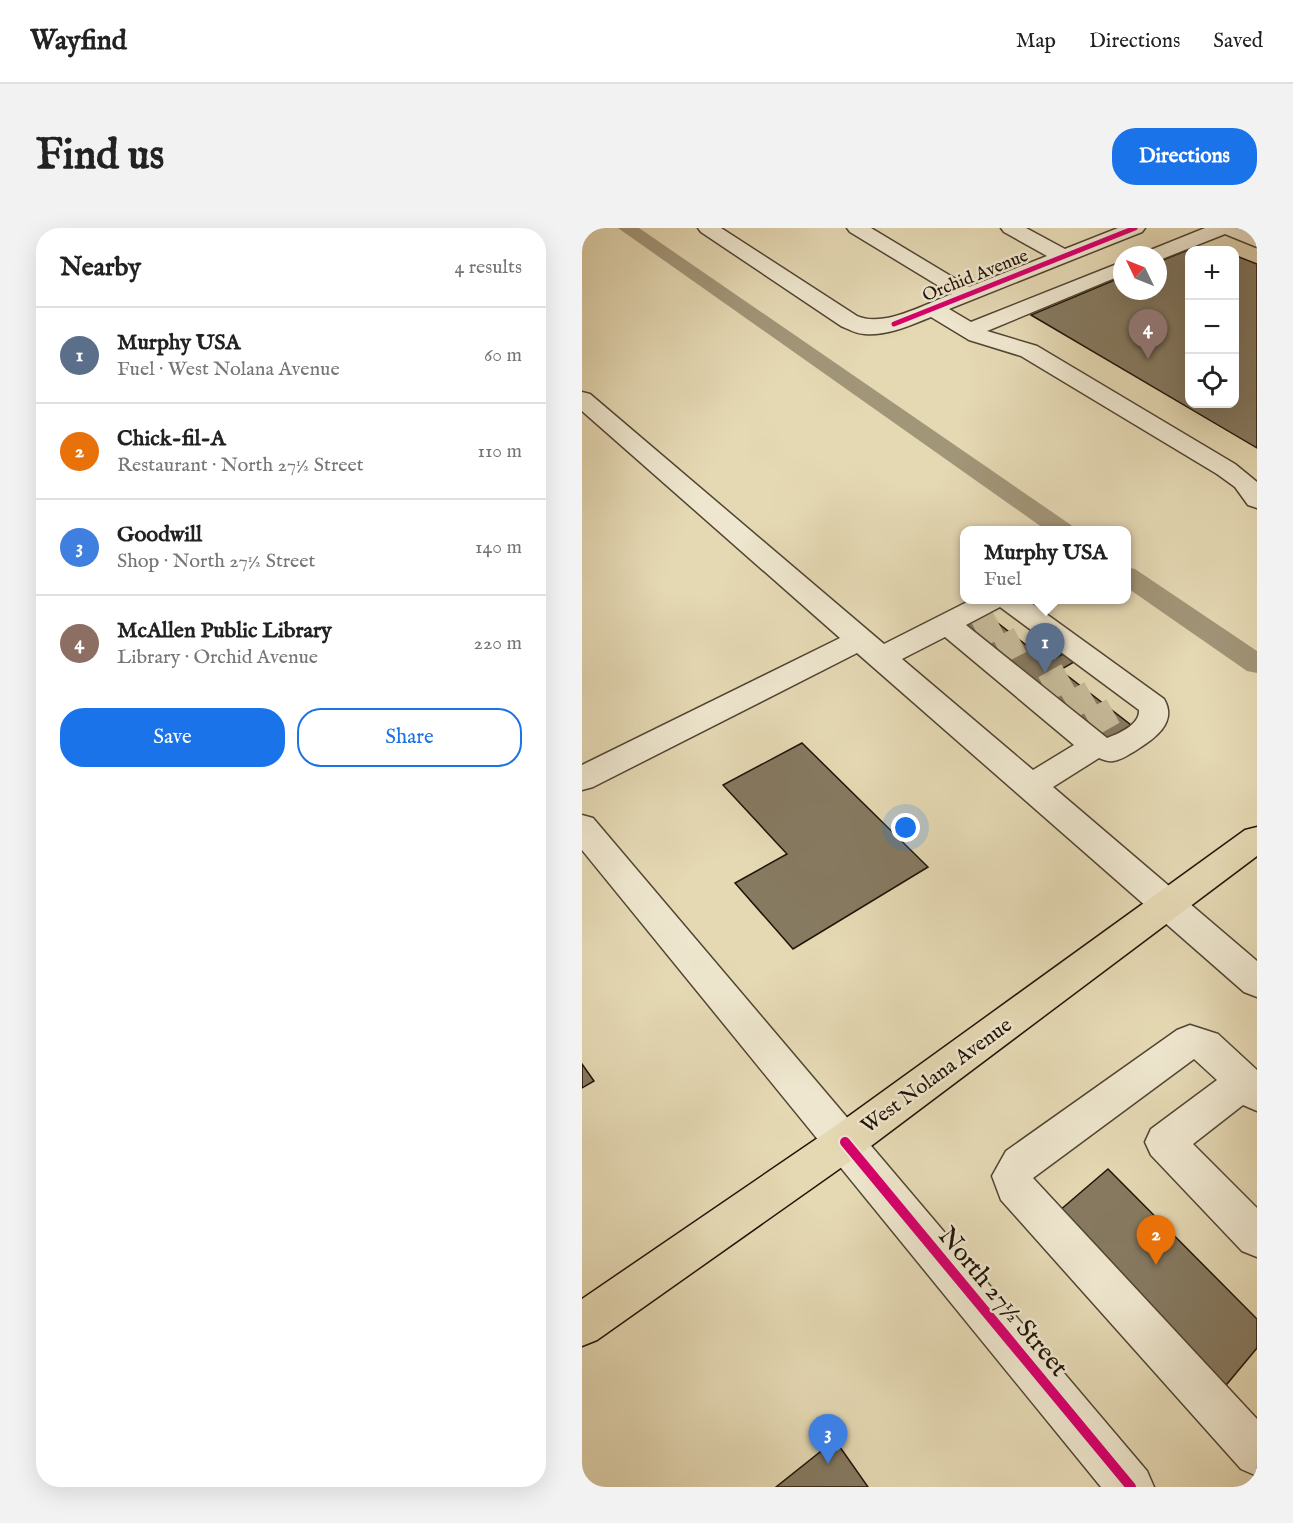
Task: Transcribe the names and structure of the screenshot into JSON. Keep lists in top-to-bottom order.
{
  "streets": {
    "main road": ["West Nolana Avenue"],
    "street": ["Orchid Avenue", "North 27½ Street"]
  },
  "crossings": [
    ["West Nolana Avenue", "North 27½ Street"]
  ],
  "north": "top left",
  "page": {
    "header": "Wayfind",
    "nav": ["Map", "Directions", "Saved"],
    "buttons": [
      "Directions",
      ["Save", "Share"]
    ],
    "title": "Find us",
    "heading": ["Nearby", "4 results"],
    "map_buttons": ["+", "−"],
    "list": [
      {
        "mark": "1",
        "name": "Murphy USA",
        "note": "Fuel · West Nolana Avenue",
        "value": "60 m"
      },
      {
        "mark": "2",
        "name": "Chick-fil-A",
        "note": "Restaurant · North 27½ Street",
        "value": "110 m"
      },
      {
        "mark": "3",
        "name": "Goodwill",
        "note": "Shop · North 27½ Street",
        "value": "140 m"
      },
      {
        "mark": "4",
        "name": "McAllen Public Library",
        "note": "Library · Orchid Avenue",
        "value": "220 m"
      }
    ],
    "pins": [
      "4",
      "1",
      "2",
      "3"
    ],
    "popup": ["Murphy USA", "Fuel"]
  }
}
